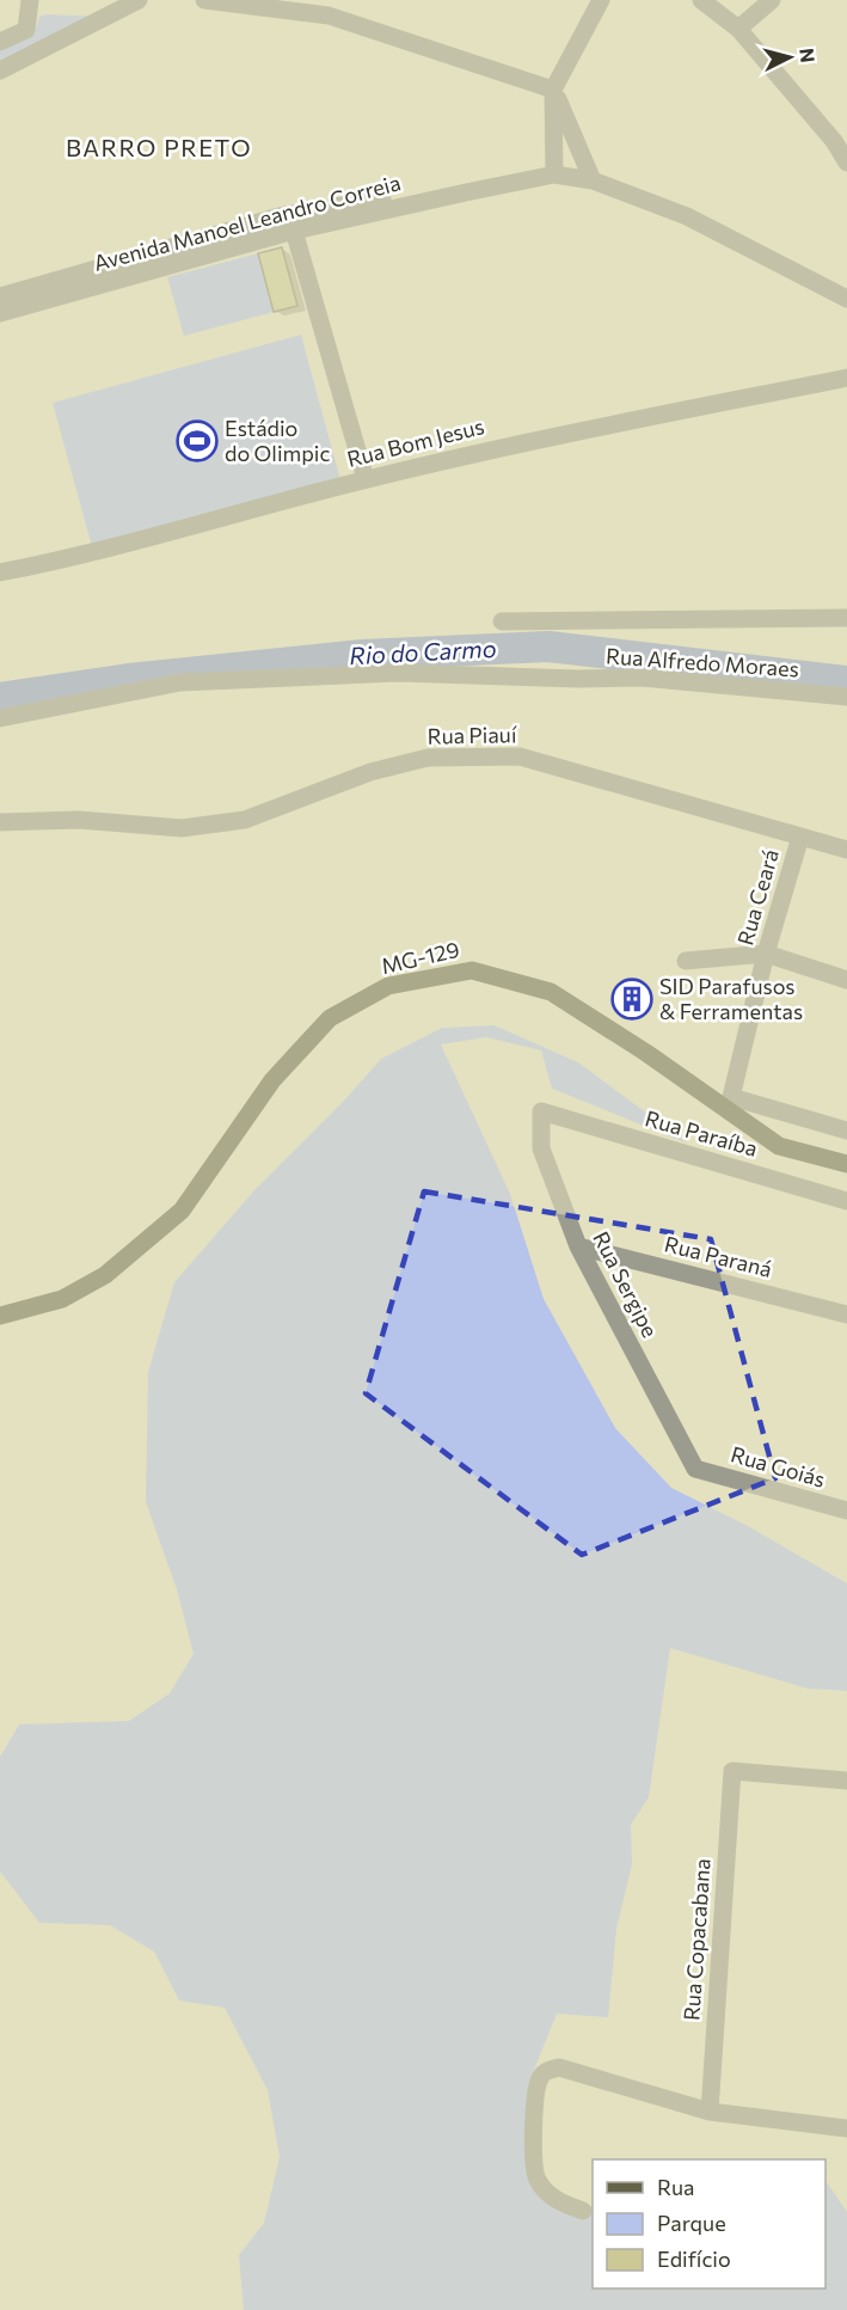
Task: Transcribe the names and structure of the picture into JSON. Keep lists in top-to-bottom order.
{
  "streets": {
    "main road": ["MG-129"],
    "street": [
      "Avenida Manoel Leandro Correia",
      "Rua Bom Jesus",
      "Rua Alfredo Moraes",
      "Rua Piauí",
      "Rua Ceará",
      "Rua Paraíba",
      "Rua Paraná",
      "Rua Sergipe",
      "Rua Goiás",
      "Rua Copacabana"
    ]
  },
  "crossings": [
    ["Rua Piauí", "Rua Ceará"],
    ["Rua Paraíba", "Rua Sergipe"],
    ["Rua Paraná", "Rua Sergipe"],
    ["Rua Sergipe", "Rua Goiás"]
  ],
  "districts": ["BARRO PRETO"],
  "water": ["Rio do Carmo"],
  "places": {
    "sports": ["Estádio do Olimpic"],
    "building": ["SID Parafusos & Ferramentas"]
  },
  "legend": ["Rua", "Parque", "Edifício"],
  "north": "right"
}
